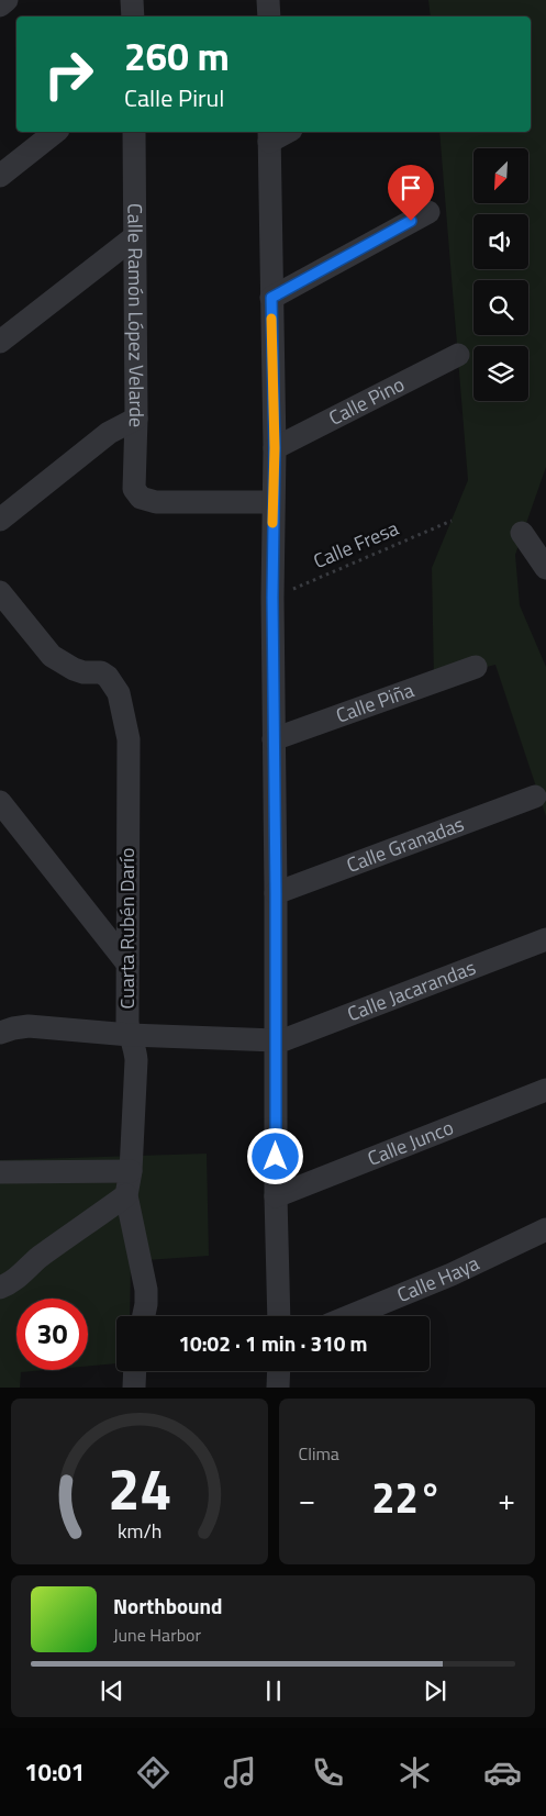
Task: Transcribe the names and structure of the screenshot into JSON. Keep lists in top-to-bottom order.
{
  "streets": {
    "street": [
      "Calle Ramón López Velarde",
      "Calle Pino",
      "Calle Piña",
      "Calle Granadas",
      "Cuarta Rubén Darío",
      "Calle Jacarandas",
      "Calle Junco",
      "Calle Haya"
    ],
    "path": ["Calle Fresa"]
  },
  "crossings": [
    ["Cuarta Rubén Darío", "Calle Jacarandas"]
  ],
  "north": "bottom left",
  "page": {
    "turn": ["260 m", "Calle Pirul"],
    "limit": "30",
    "trip": "10:02 · 1 min · 310 m",
    "tile": "Clima",
    "heat": ["−", "22°", "+"],
    "song": ["Northbound", "June Harbor"],
    "tabs": "10:01",
    "gauge": ["24", "km/h"]
  }
}
